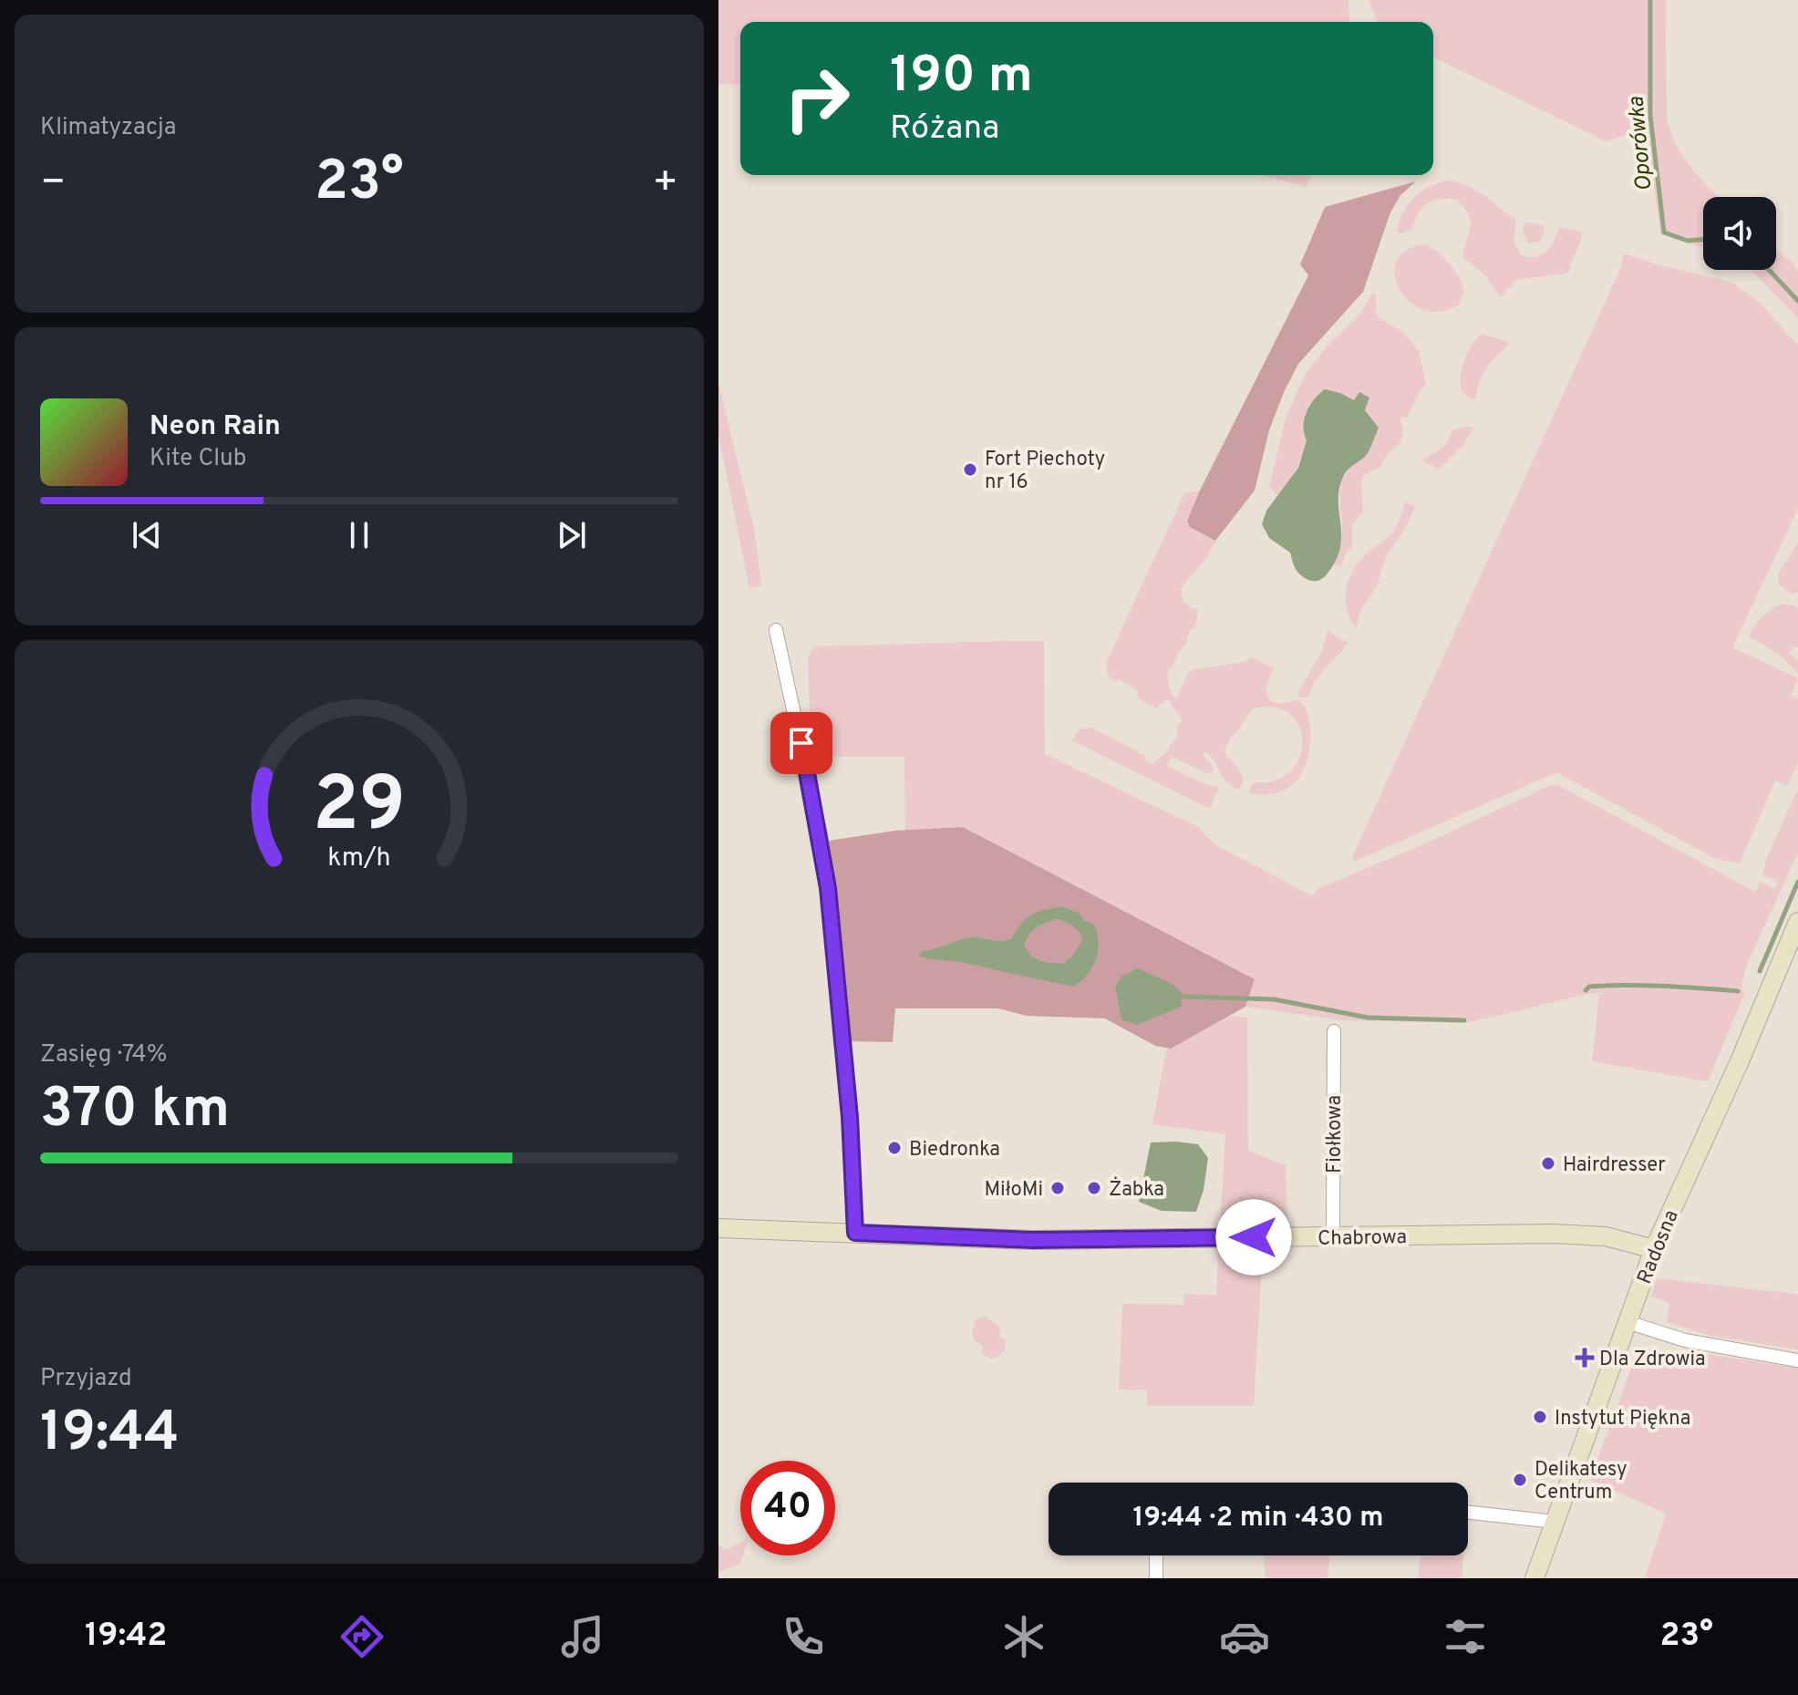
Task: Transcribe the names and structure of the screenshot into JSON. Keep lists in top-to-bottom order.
{
  "streets": {
    "street": ["Fiołkowa", "Chabrowa", "Radosna"]
  },
  "crossings": [
    ["Fiołkowa", "Chabrowa"],
    ["Chabrowa", "Radosna"]
  ],
  "water": ["Oporówka"],
  "places": {
    "other": [
      "Fort Piechoty nr 16",
      "Biedronka",
      "Hairdresser",
      "MiłoMi",
      "Żabka",
      "Instytut Piękna",
      "Delikatesy Centrum"
    ],
    "health": ["Dla Zdrowia"]
  },
  "page": {
    "tile": [
      "Klimatyzacja",
      ["Zasięg · 74%", "370 km"],
      ["Przyjazd", "19:44"]
    ],
    "turn": ["190 m", "Różana"],
    "heat": ["−", "23°", "+"],
    "song": ["Neon Rain", "Kite Club"],
    "limit": "40",
    "trip": "19:44 · 2 min · 430 m",
    "tabs": ["19:42", "23°"],
    "gauge": ["29", "km/h"]
  }
}
